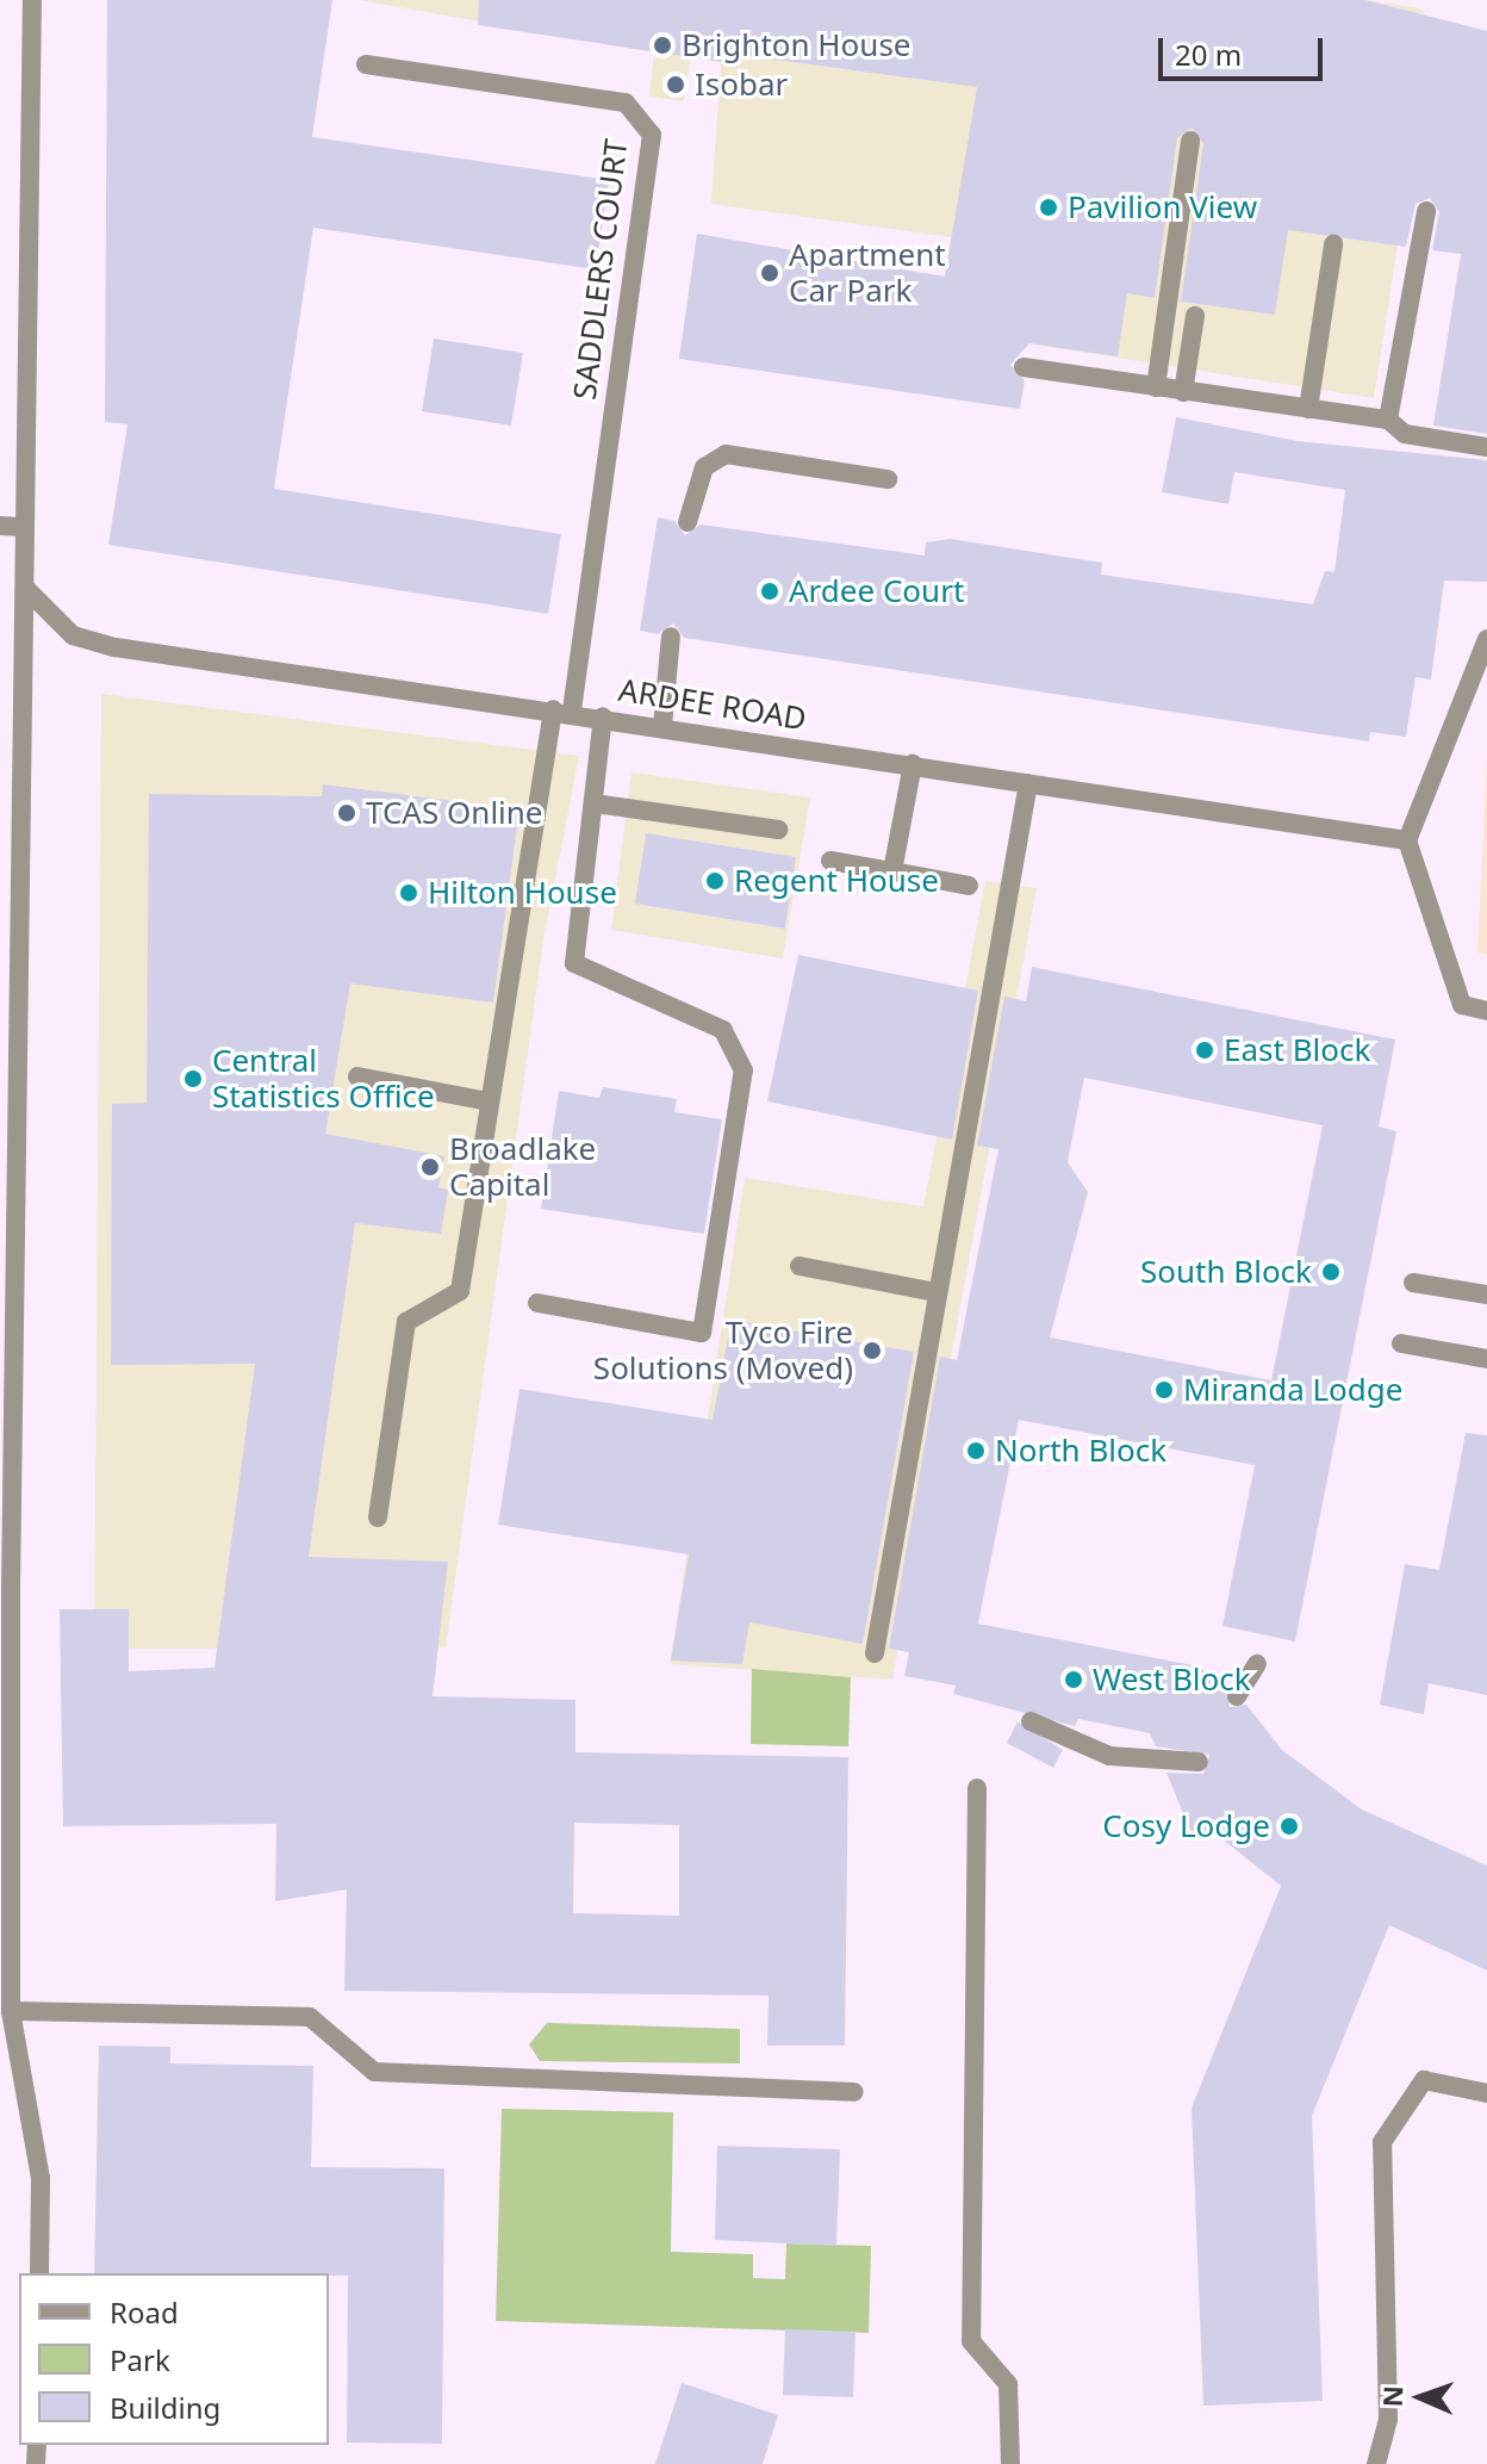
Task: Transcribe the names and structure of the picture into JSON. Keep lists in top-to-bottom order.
{
  "streets": {
    "street": ["SADDLERS COURT", "ARDEE ROAD"]
  },
  "crossings": [
    ["SADDLERS COURT", "ARDEE ROAD"]
  ],
  "places": [
    "Brighton House",
    "Isobar",
    "Pavilion View",
    "Apartment Car Park",
    "Ardee Court",
    "TCAS Online",
    "Regent House",
    "Hilton House",
    "East Block",
    "Central Statistics Office",
    "Broadlake Capital",
    "South Block",
    "Tyco Fire Solutions (Moved)",
    "Miranda Lodge",
    "North Block",
    "West Block",
    "Cosy Lodge"
  ],
  "legend": ["Road", "Park", "Building"],
  "scale_bar": "20 m",
  "north": "left"
}
